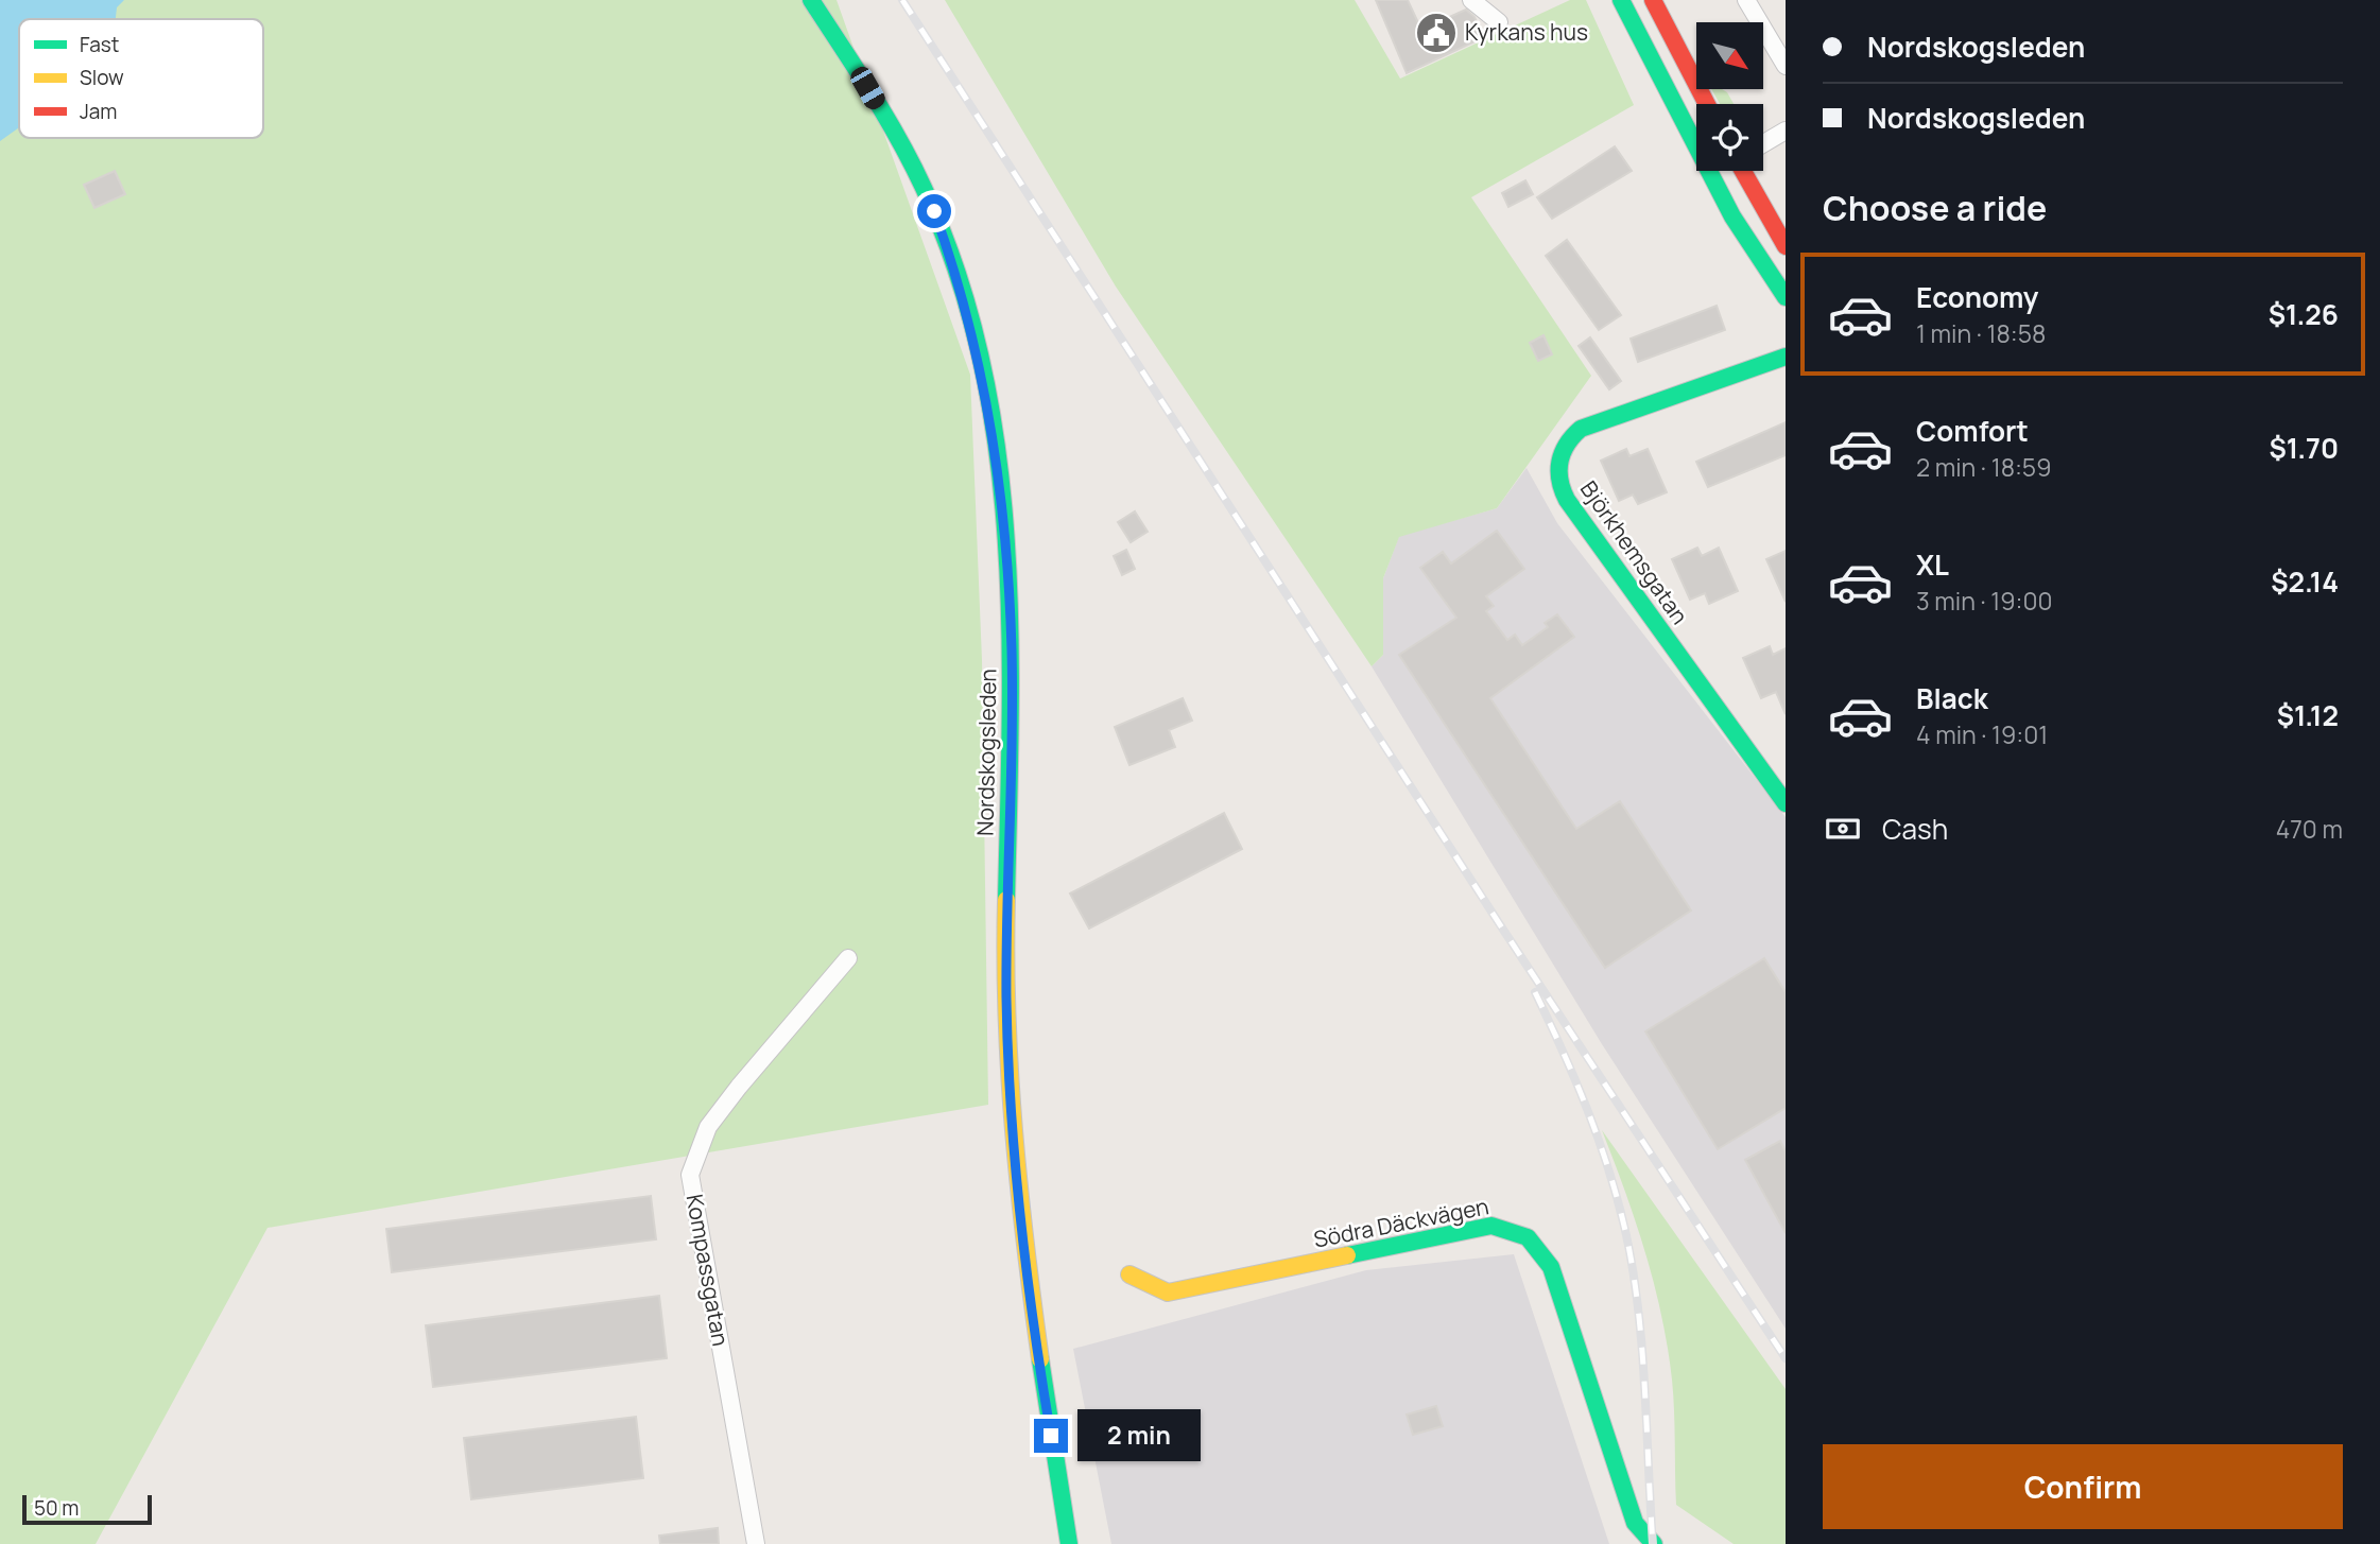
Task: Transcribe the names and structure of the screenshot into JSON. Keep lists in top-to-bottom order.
{
  "streets": {
    "street": [
      "Björkhemsgatan",
      "Nordskogsleden",
      "Södra Däckvägen",
      "Kompassgatan"
    ]
  },
  "places": {
    "public building": ["Kyrkans hus"]
  },
  "legend": ["Fast", "Slow", "Jam"],
  "scale_bar": "50 m",
  "north": "bottom right",
  "page": {
    "banner": ["Nordskogsleden", "Nordskogsleden"],
    "heading": "Choose a ride",
    "list": [
      {
        "name": "Economy",
        "note": "1 min · 18:58",
        "value": "$1.26"
      },
      {
        "name": "Comfort",
        "note": "2 min · 18:59",
        "value": "$1.70"
      },
      {
        "name": "XL",
        "note": "3 min · 19:00",
        "value": "$2.14"
      },
      {
        "name": "Black",
        "note": "4 min · 19:01",
        "value": "$1.12"
      }
    ],
    "pay": ["Cash", "470 m"],
    "bubble": "2 min",
    "buttons": "Confirm",
    "scale": "50 m"
  }
}
